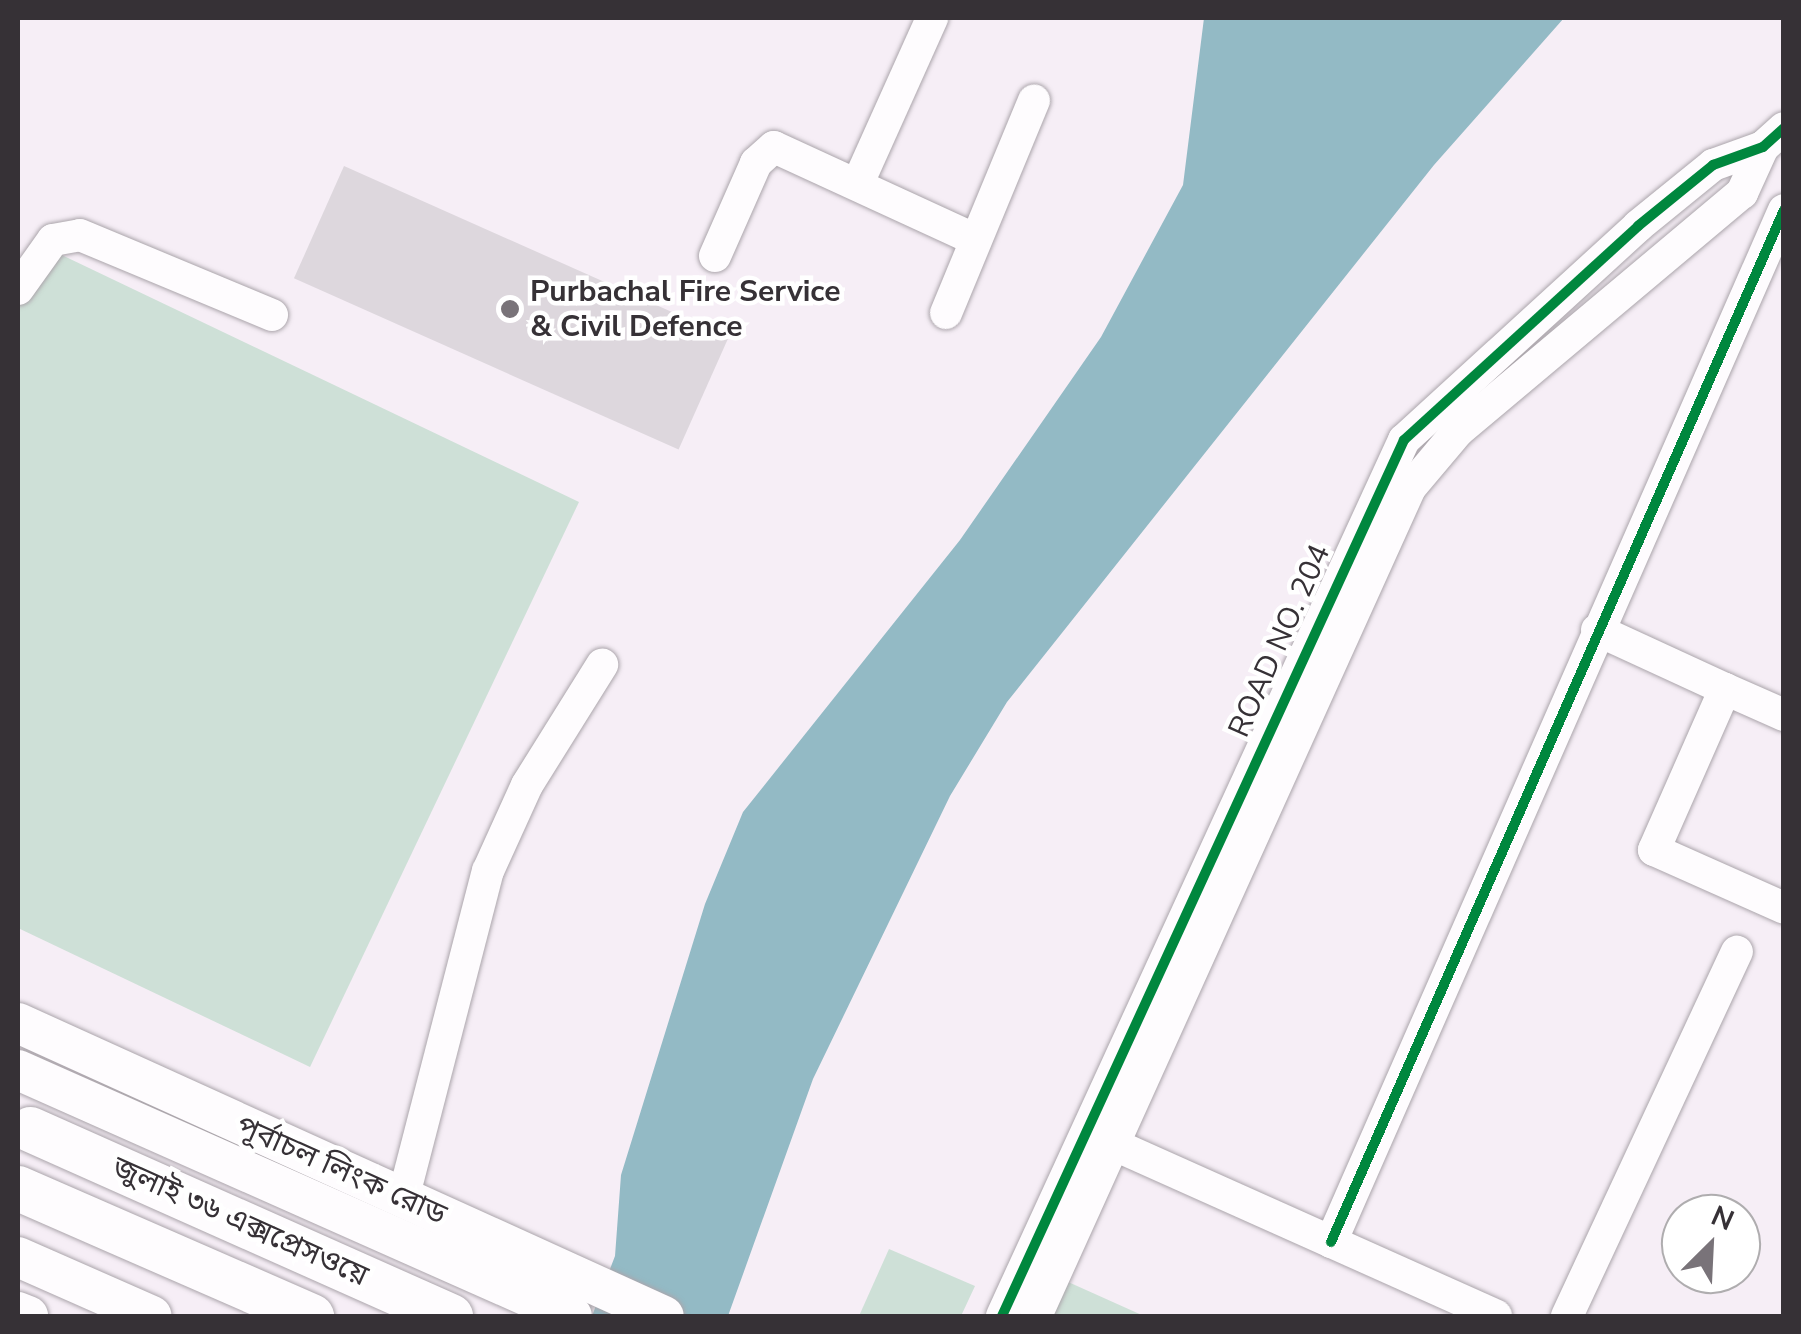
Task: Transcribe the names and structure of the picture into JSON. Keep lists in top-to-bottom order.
{
  "streets": {
    "highway": ["জুলাই ৩৬ এক্সপ্রেসওয়ে"],
    "main road": ["পূর্বাচল লিংক রোড"],
    "street": ["ROAD NO. 204"]
  },
  "places": ["Purbachal Fire Service & Civil Defence"],
  "north": "top right"
}
